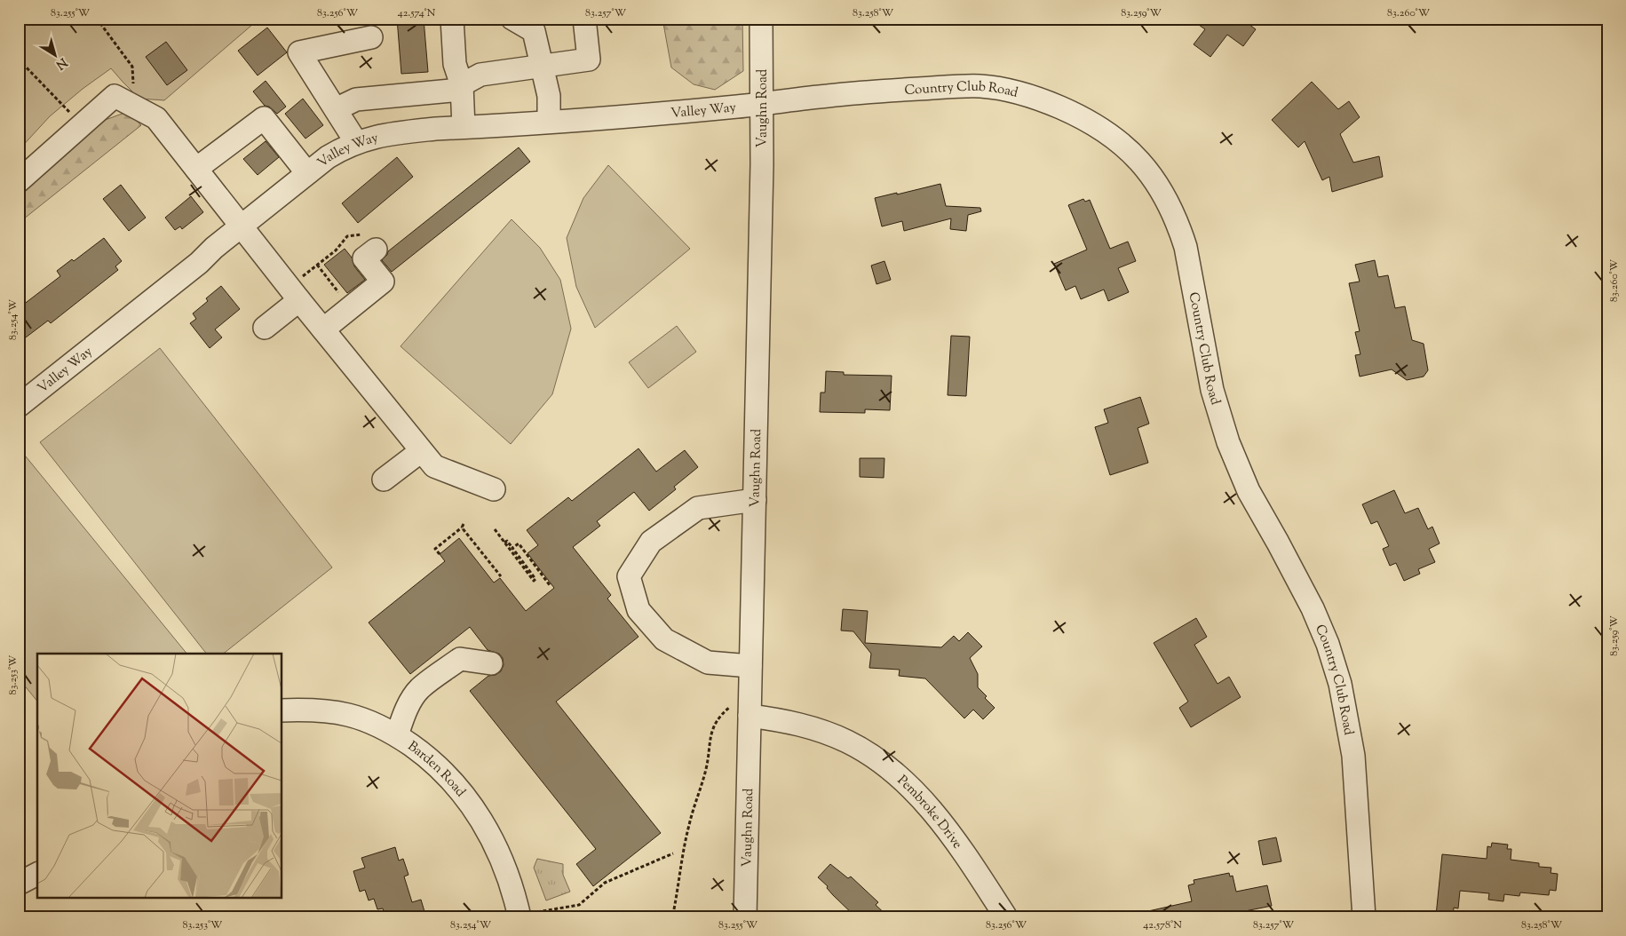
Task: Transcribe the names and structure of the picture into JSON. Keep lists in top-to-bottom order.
{
  "streets": {
    "street": [
      "Country Club Road",
      "Vaughn Road",
      "Valley Way",
      "Barden Road",
      "Pembroke Drive"
    ]
  },
  "crossings": [
    ["Country Club Road", "Vaughn Road"],
    ["Country Club Road", "Valley Way"],
    ["Vaughn Road", "Valley Way"],
    ["Vaughn Road", "Pembroke Drive"]
  ],
  "north": "bottom right",
  "coordinates": [
    "83.255°W",
    "83.256°W",
    "42.574°N",
    "83.257°W",
    "83.258°W",
    "83.259°W",
    "83.260°W",
    "83.254°W",
    "83.253°W",
    "42.578°N"
  ]
}
